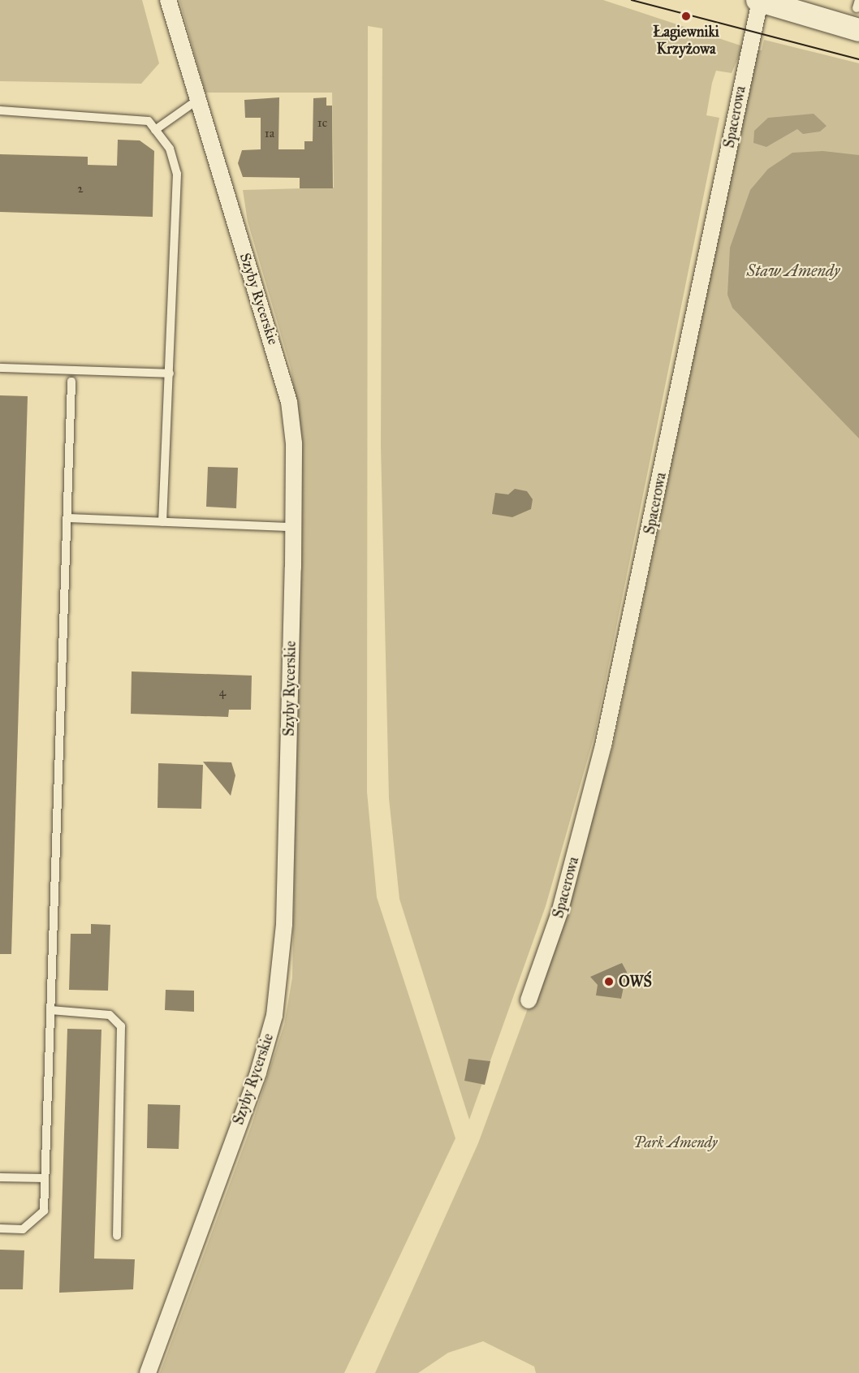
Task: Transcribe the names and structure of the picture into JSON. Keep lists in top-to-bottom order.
{
  "streets": {
    "street": ["Spacerowa", "Szyby Rycerskie"]
  },
  "water": ["Staw Amendy"],
  "parks": ["Park Amendy"],
  "places": ["Łagiewniki Krzyżowa", "OWŚ"],
  "house_numbers": [
    "1c",
    "1a",
    "2",
    "4"
  ]
}
